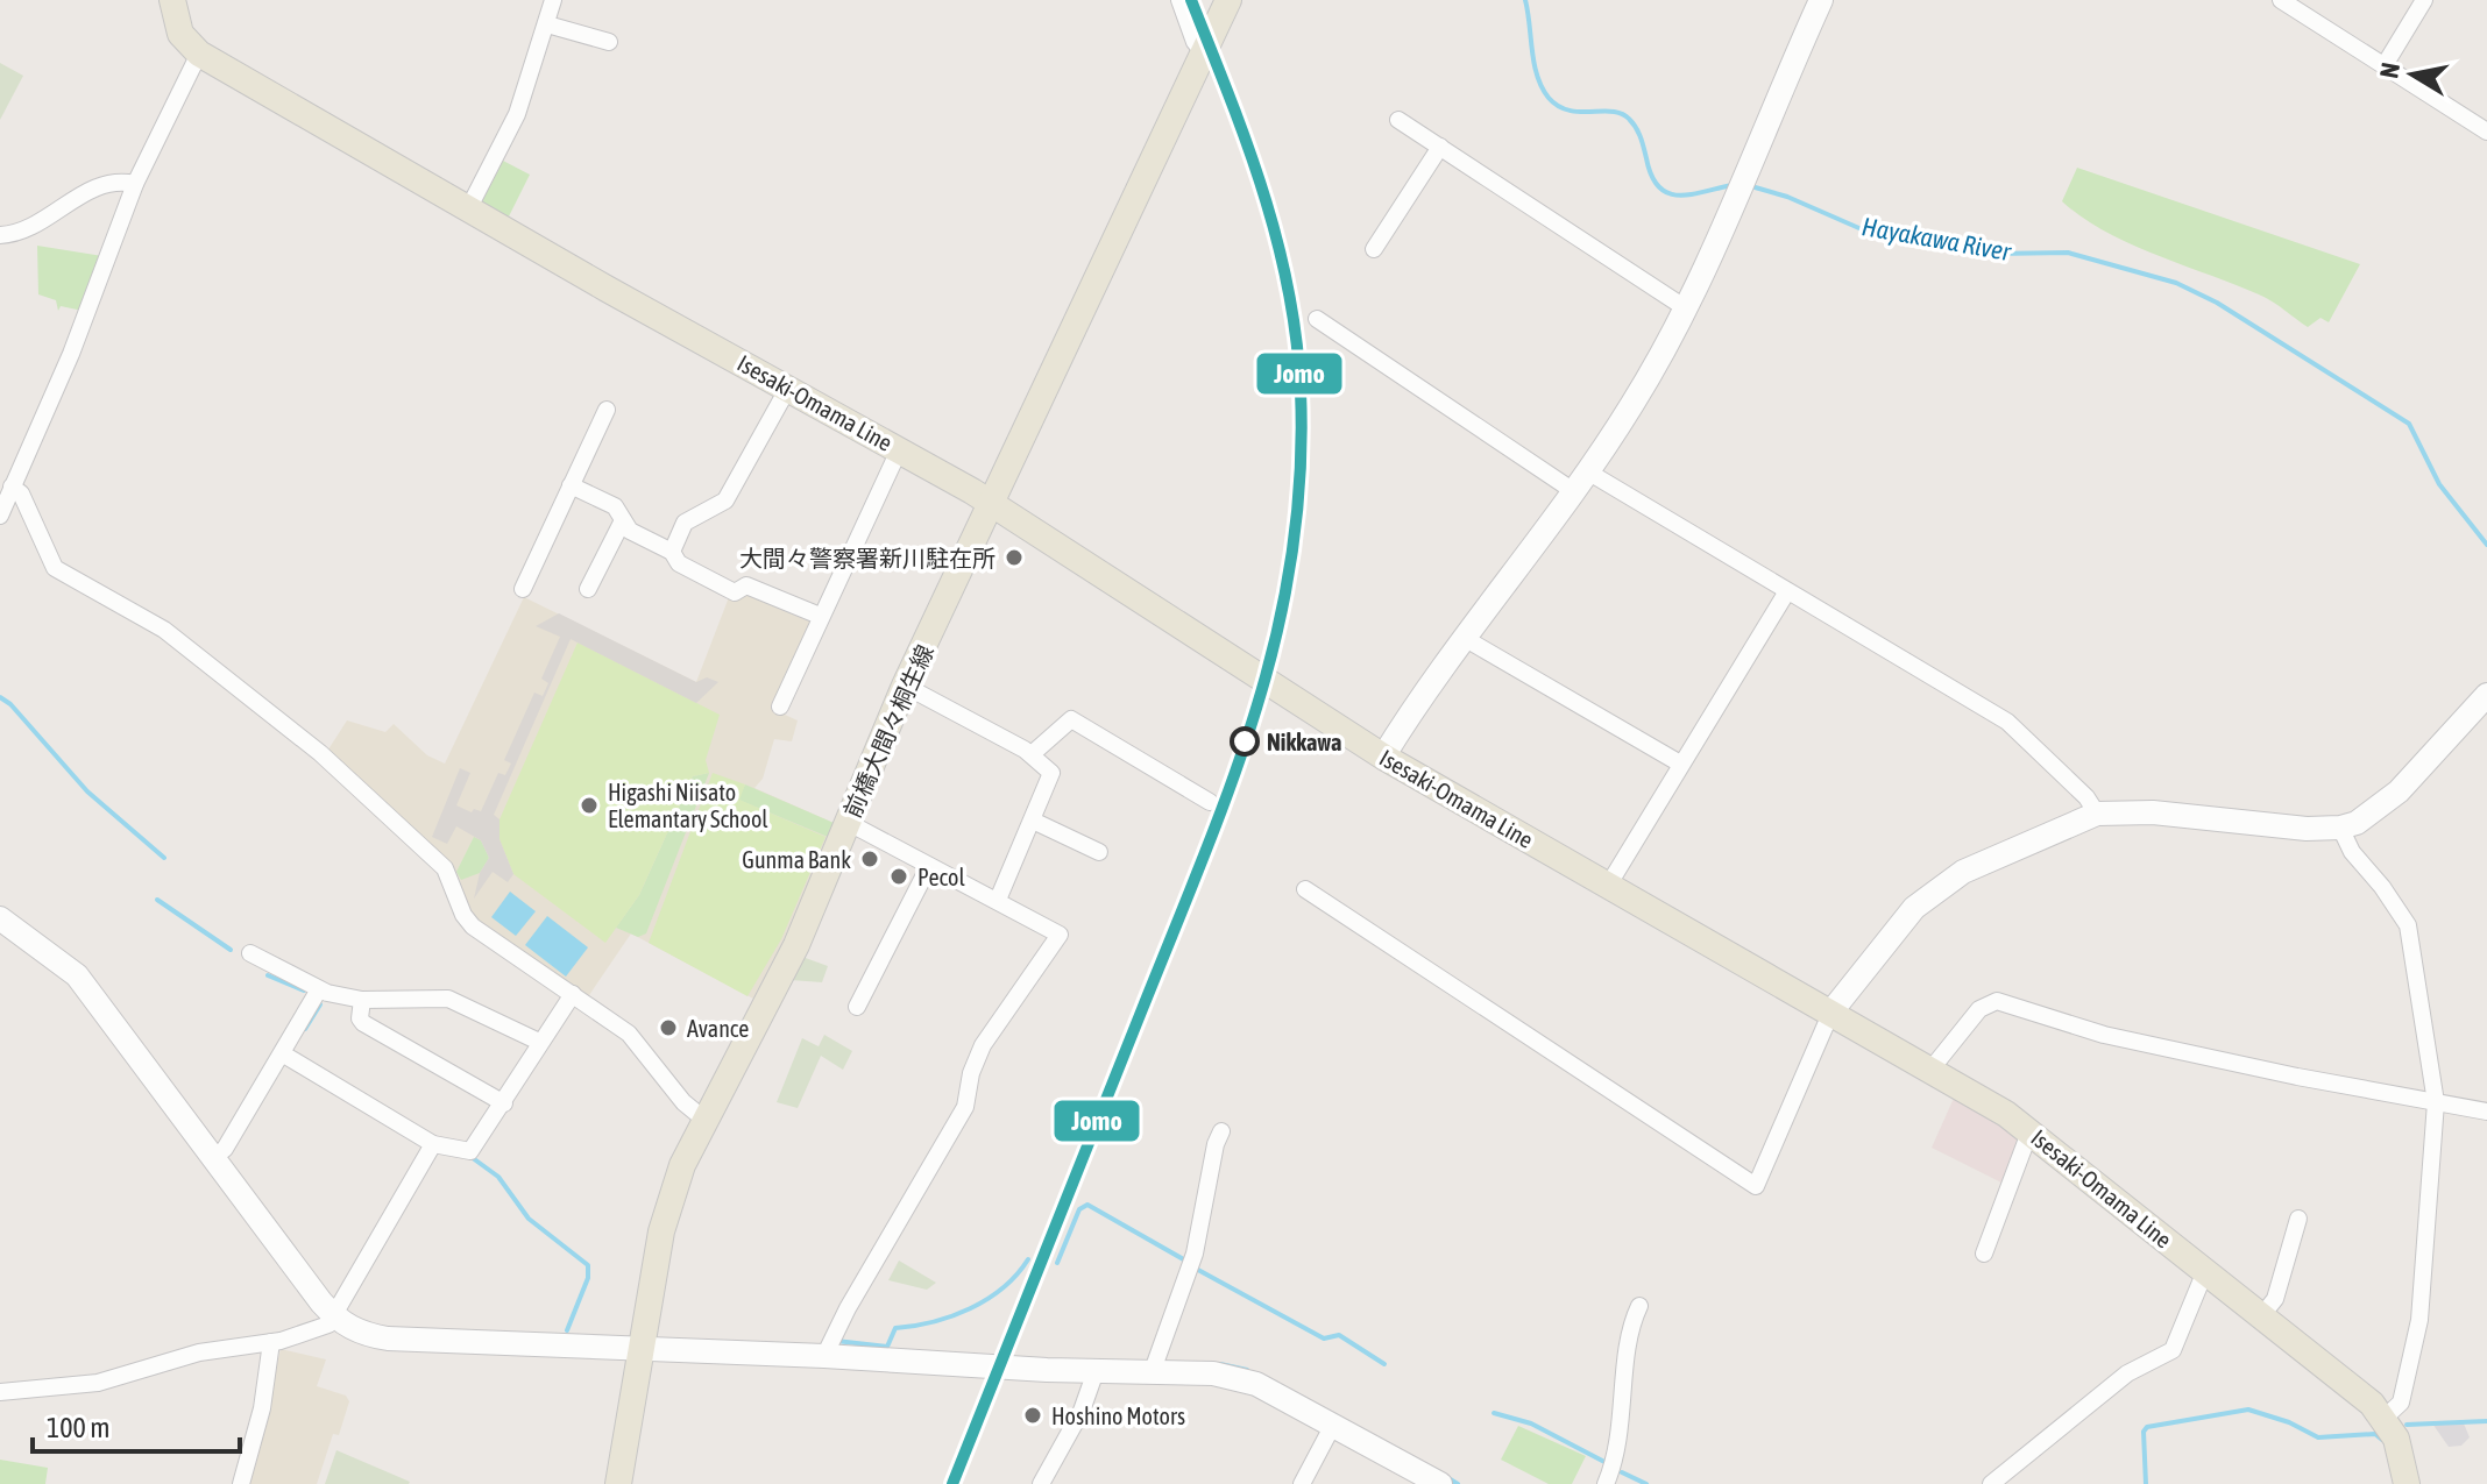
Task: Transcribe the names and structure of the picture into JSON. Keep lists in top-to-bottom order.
{
  "streets": {
    "main road": ["Isesaki-Omama Line", "前橋大間々桐生線"]
  },
  "crossings": [
    ["Isesaki-Omama Line", "前橋大間々桐生線"]
  ],
  "water": ["Hayakawa River"],
  "places": [
    "大間々警察署新川駐在所",
    "Nikkawa",
    "Higashi Niisato Elemantary School",
    "Gunma Bank",
    "Pecol",
    "Avance",
    "Hoshino Motors"
  ],
  "lines": ["transit line Jomo"],
  "scale_bar": "100 m",
  "north": "left"
}
